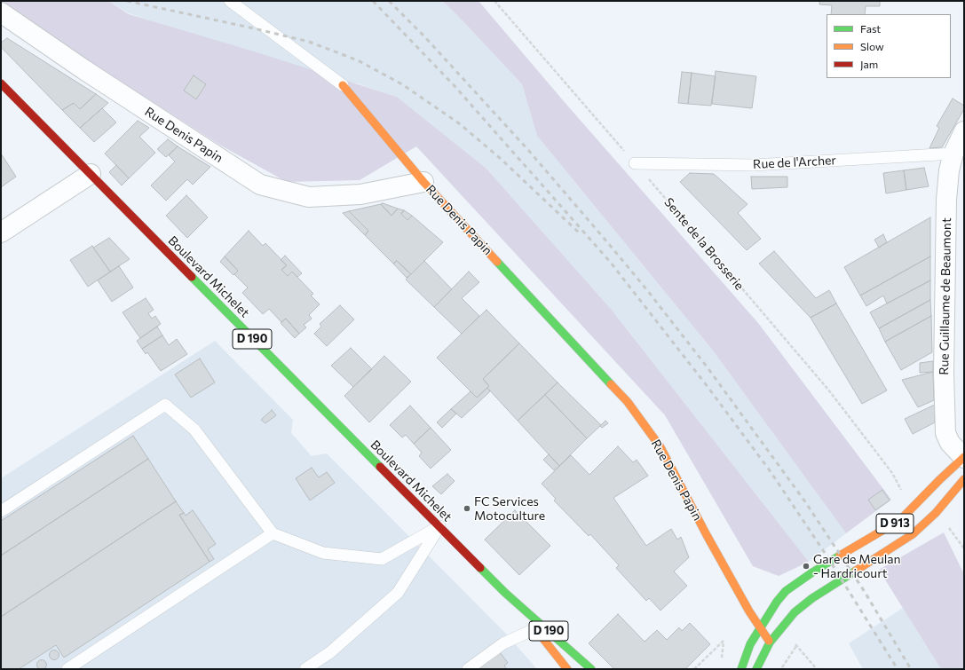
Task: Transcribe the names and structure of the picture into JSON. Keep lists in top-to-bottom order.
{
  "streets": {
    "main road": [
      "Rue Denis Papin",
      "Boulevard Michelet",
      "D 190",
      "D 913"
    ],
    "street": ["Rue Guillaume de Beaumont"],
    "lane": ["Rue de l'Archer"],
    "path": ["Sente de la Brosserie"]
  },
  "crossings": [
    ["Rue Denis Papin", "D 913"],
    ["Rue de l'Archer", "Sente de la Brosserie"],
    ["Rue de l'Archer", "Rue Guillaume de Beaumont"],
    ["Rue Guillaume de Beaumont", "D 913"]
  ],
  "places": ["FC Services Motoculture", "Gare de Meulan - Hardricourt"],
  "legend": ["Fast", "Slow", "Jam"]
}
